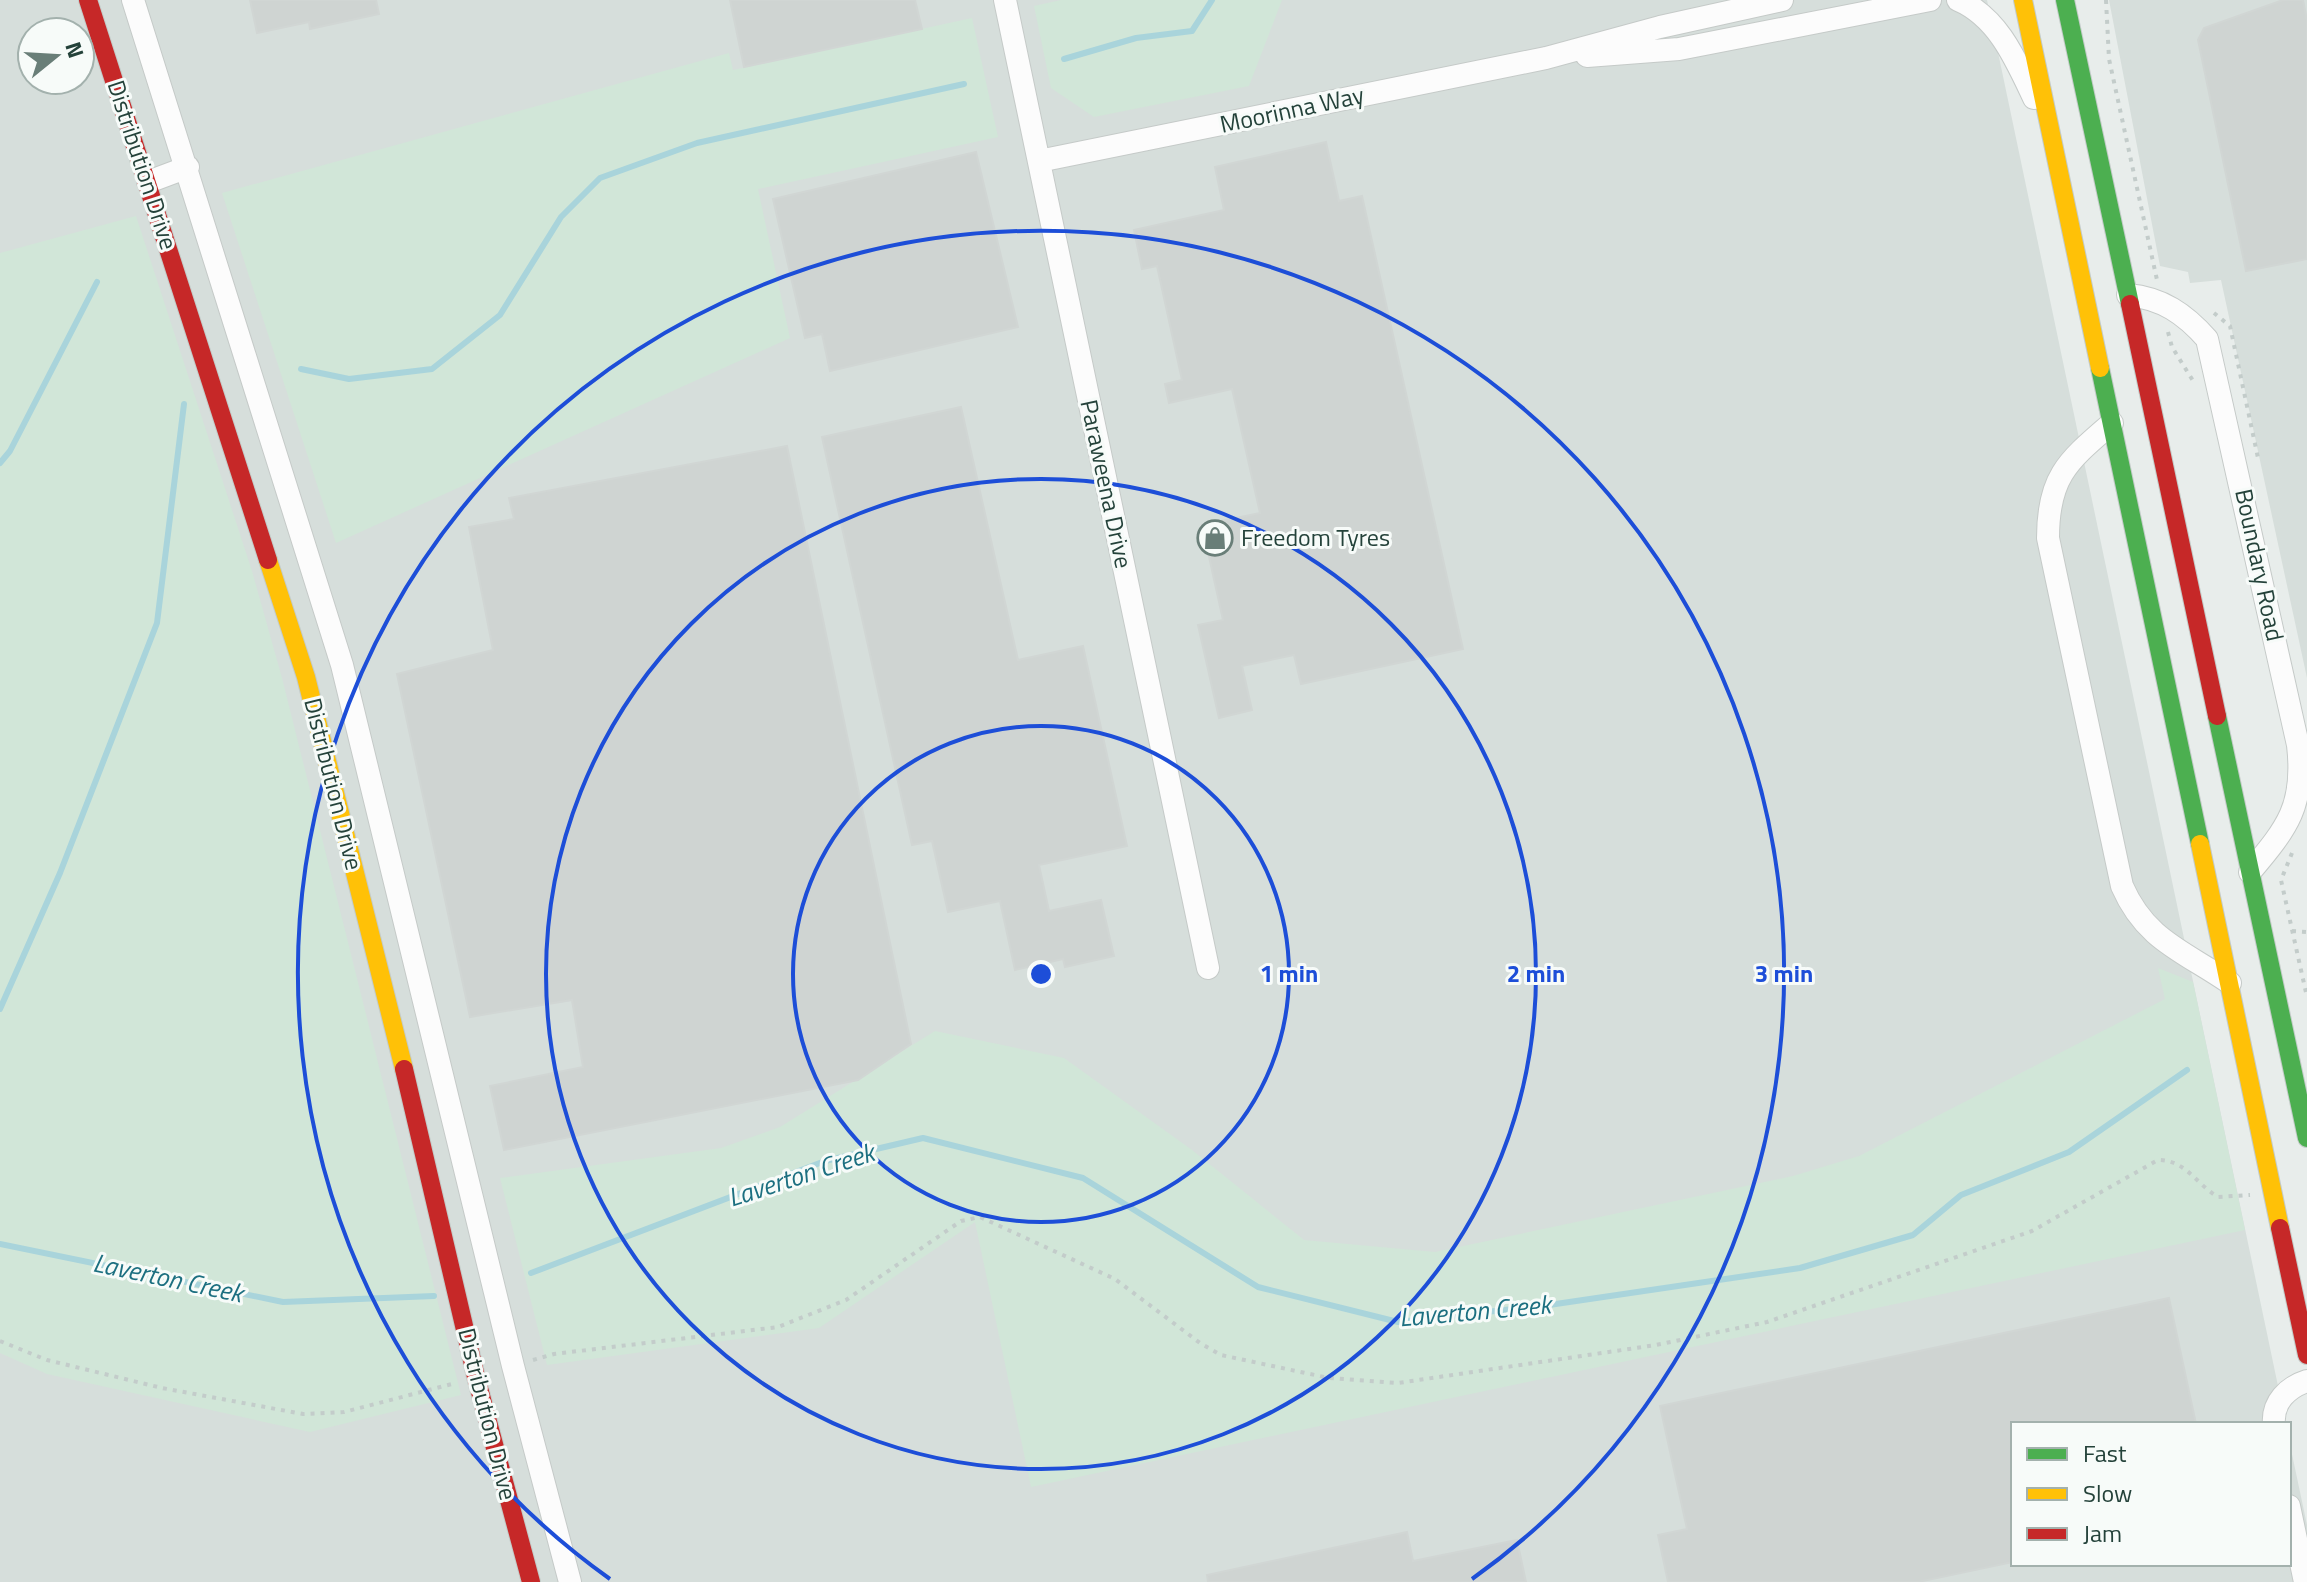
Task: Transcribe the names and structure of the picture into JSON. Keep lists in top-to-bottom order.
{
  "streets": {
    "main road": ["Distribution Drive"],
    "street": ["Moorinna Way", "Paraweena Drive", "Boundary Road"]
  },
  "crossings": [
    ["Moorinna Way", "Paraweena Drive"]
  ],
  "water": ["Laverton Creek"],
  "places": {
    "shop": ["Freedom Tyres"]
  },
  "legend": ["Fast", "Slow", "Jam"],
  "north": "right",
  "rings": ["1 min", "2 min", "3 min"]
}
